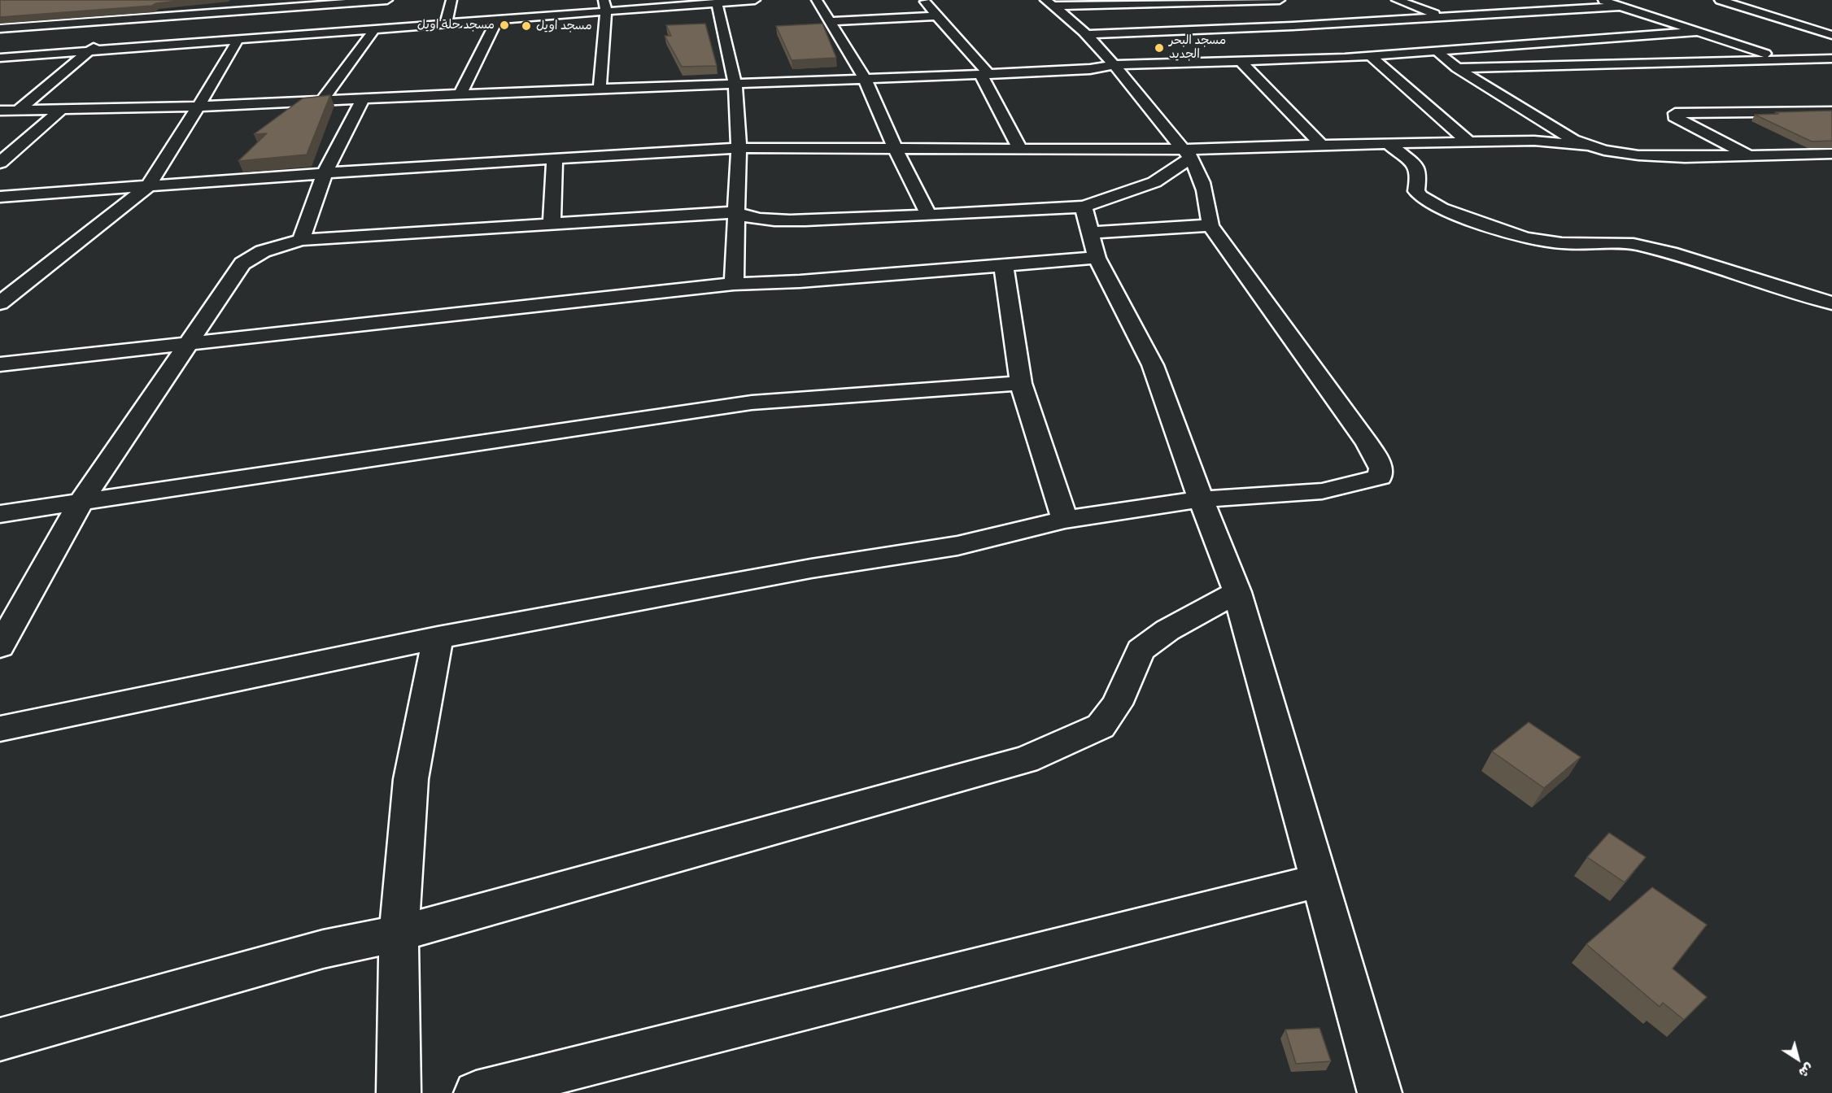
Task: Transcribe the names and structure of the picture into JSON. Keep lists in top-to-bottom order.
{
  "places": ["مسجد حلة اويل", "مسجد اويل", "مسجد البحر الجديد"],
  "north": "bottom right"
}
